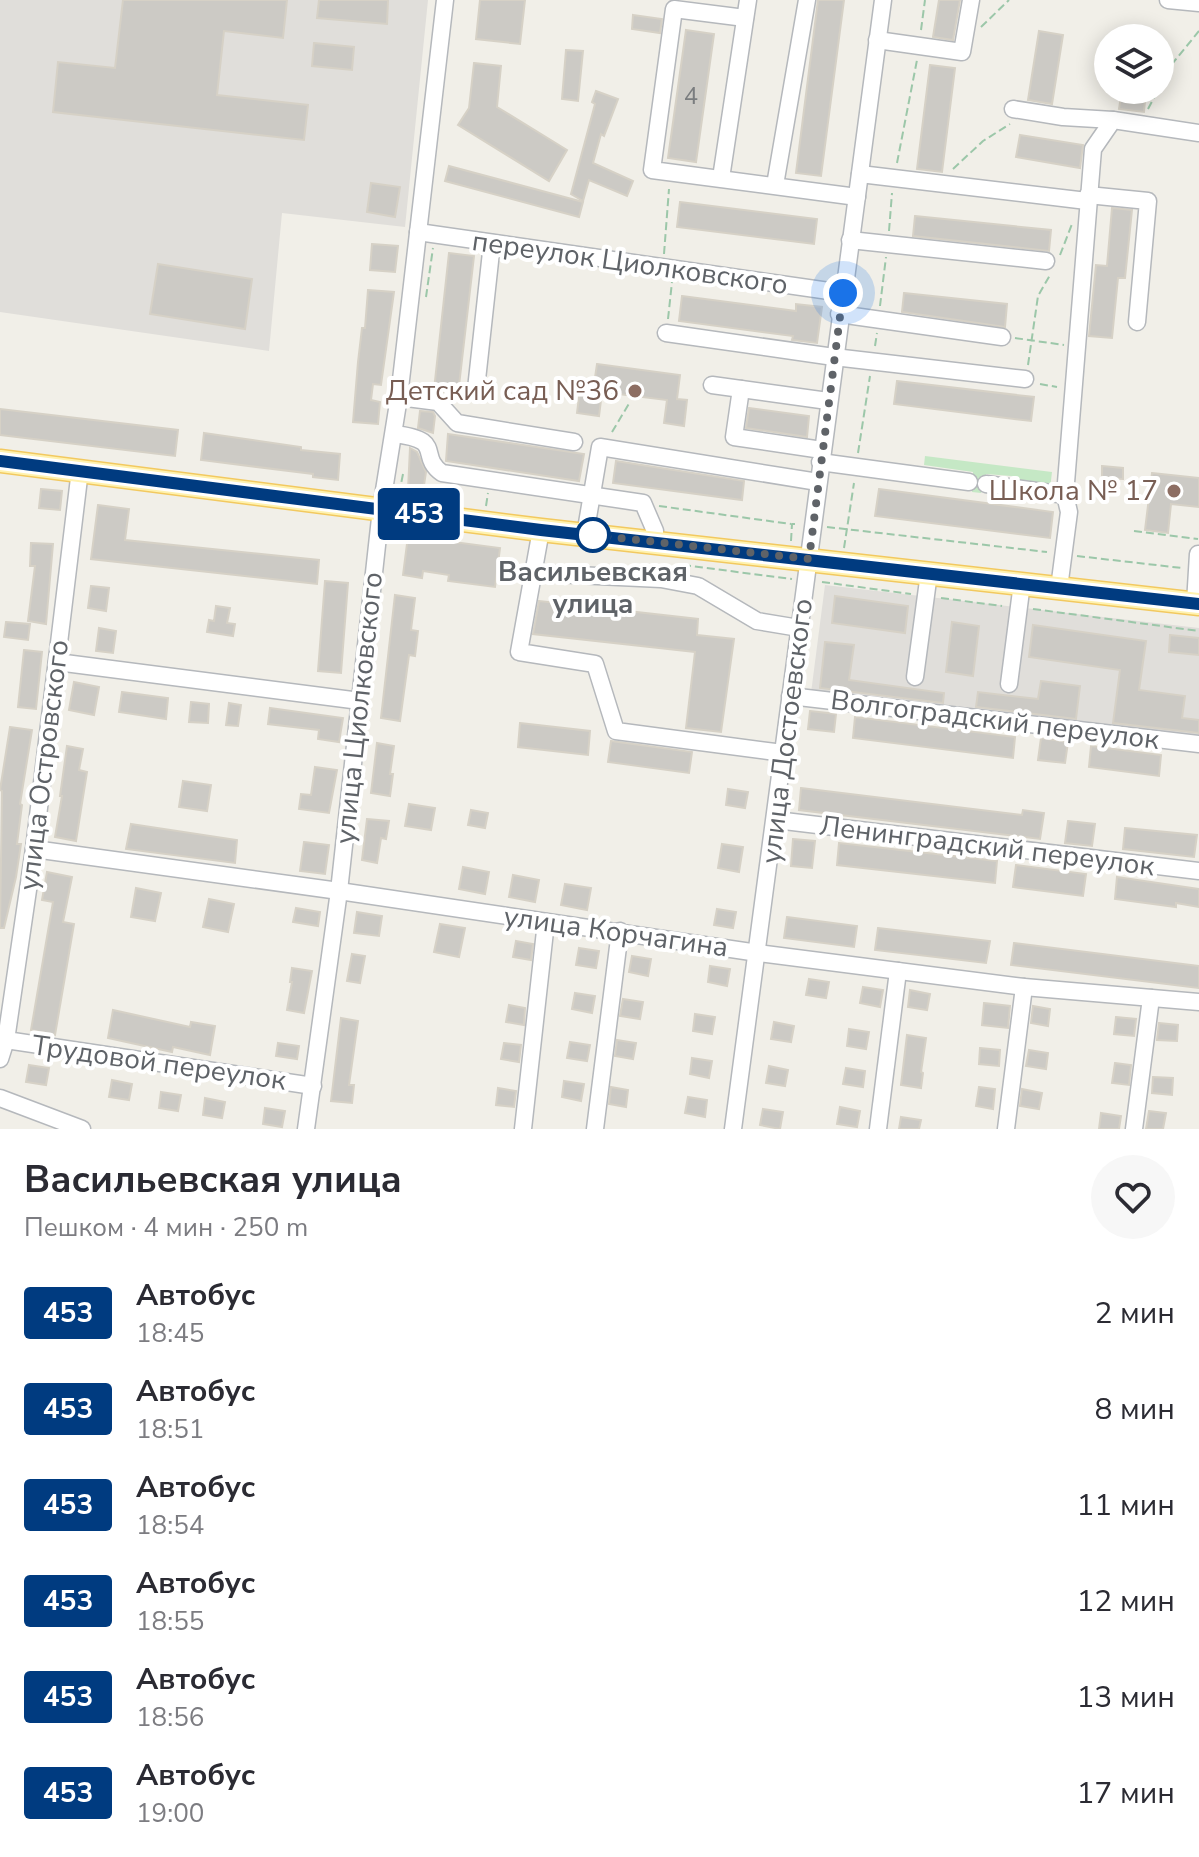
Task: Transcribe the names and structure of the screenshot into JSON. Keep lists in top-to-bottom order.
{
  "streets": {
    "street": [
      "переулок Циолковского",
      "улица Циолковского",
      "Волгоградский переулок",
      "улица Достоевского",
      "улица Островского",
      "Ленинградский переулок",
      "улица Корчагина",
      "Трудовой переулок"
    ]
  },
  "crossings": [
    ["переулок Циолковского", "улица Циолковского"],
    ["переулок Циолковского", "улица Достоевского"],
    ["улица Циолковского", "улица Корчагина"],
    ["улица Циолковского", "Трудовой переулок"],
    ["Волгоградский переулок", "улица Достоевского"],
    ["улица Достоевского", "Ленинградский переулок"],
    ["улица Достоевского", "улица Корчагина"],
    ["улица Островского", "улица Корчагина"],
    ["улица Островского", "Трудовой переулок"]
  ],
  "places": ["Детский сад №36", "Школа № 17", "Васильевская улица"],
  "lines": ["bus line 453"],
  "house_numbers": ["4"],
  "page": {
    "on_map": "453",
    "heading": ["Васильевская улица", "Пешком · 4 мин · 250 m"],
    "list": [
      {
        "mark": "453",
        "name": "Автобус",
        "note": "18:45",
        "value": "2 мин"
      },
      {
        "mark": "453",
        "name": "Автобус",
        "note": "18:51",
        "value": "8 мин"
      },
      {
        "mark": "453",
        "name": "Автобус",
        "note": "18:54",
        "value": "11 мин"
      },
      {
        "mark": "453",
        "name": "Автобус",
        "note": "18:55",
        "value": "12 мин"
      },
      {
        "mark": "453",
        "name": "Автобус",
        "note": "18:56",
        "value": "13 мин"
      },
      {
        "mark": "453",
        "name": "Автобус",
        "note": "19:00",
        "value": "17 мин"
      }
    ]
  }
}
